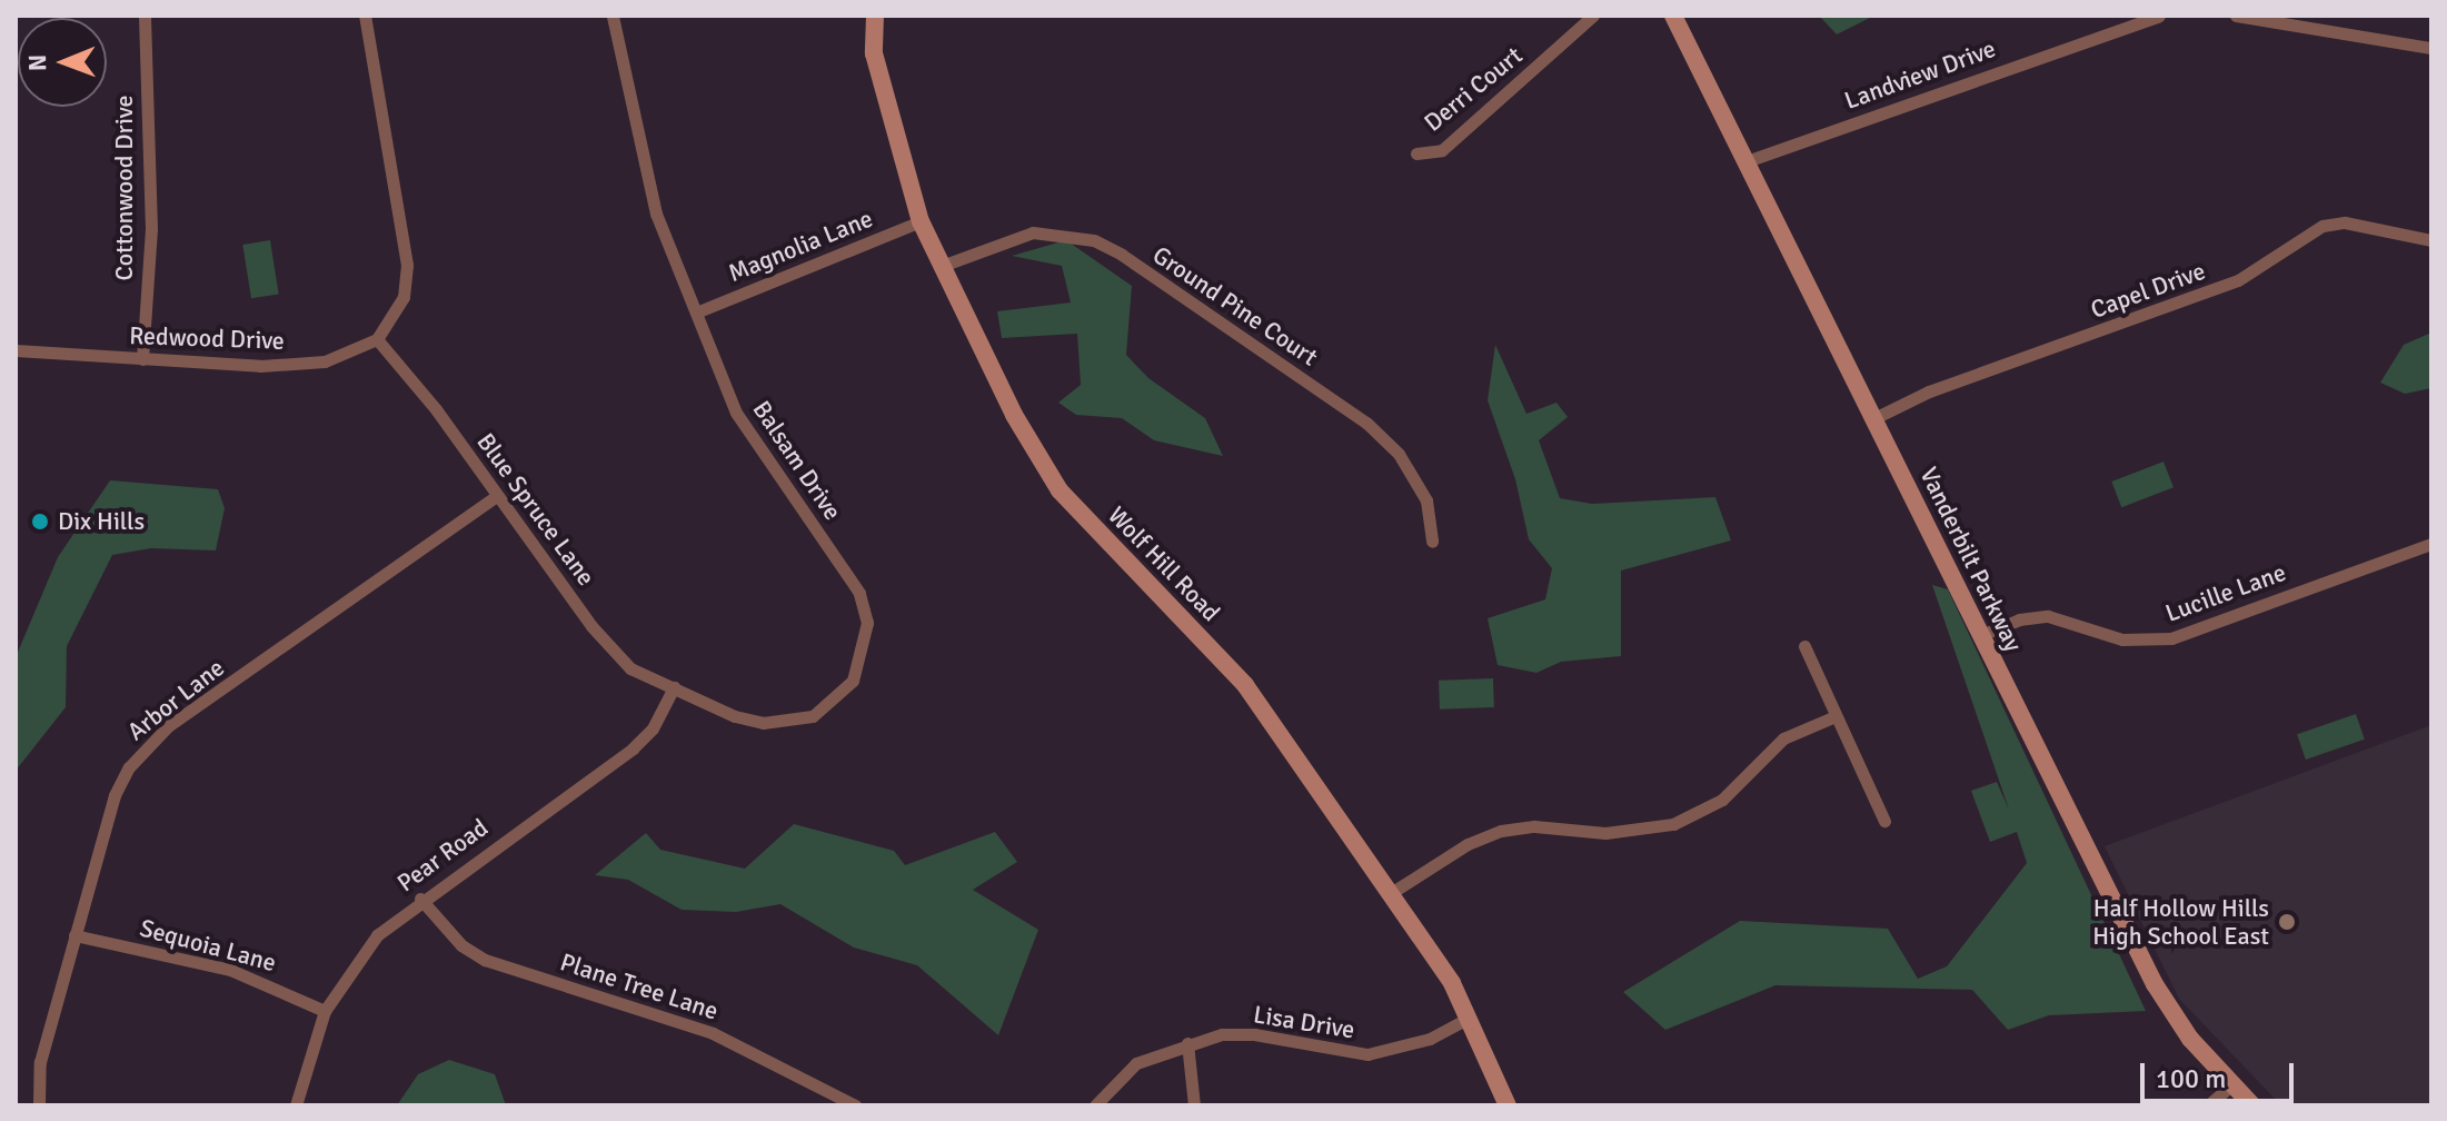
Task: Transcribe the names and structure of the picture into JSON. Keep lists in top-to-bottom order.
{
  "streets": {
    "street": [
      "Landview Drive",
      "Derri Court",
      "Cottonwood Drive",
      "Magnolia Lane",
      "Capel Drive",
      "Ground Pine Court",
      "Redwood Drive",
      "Balsam Drive",
      "Blue Spruce Lane",
      "Vanderbilt Parkway",
      "Wolf Hill Road",
      "Lucille Lane",
      "Arbor Lane",
      "Pear Road",
      "Sequoia Lane",
      "Plane Tree Lane",
      "Lisa Drive"
    ]
  },
  "crossings": [
    ["Landview Drive", "Vanderbilt Parkway"],
    ["Cottonwood Drive", "Redwood Drive"],
    ["Magnolia Lane", "Balsam Drive"],
    ["Magnolia Lane", "Wolf Hill Road"],
    ["Capel Drive", "Vanderbilt Parkway"],
    ["Ground Pine Court", "Wolf Hill Road"],
    ["Redwood Drive", "Blue Spruce Lane"],
    ["Balsam Drive", "Blue Spruce Lane"],
    ["Balsam Drive", "Pear Road"],
    ["Blue Spruce Lane", "Arbor Lane"],
    ["Blue Spruce Lane", "Pear Road"],
    ["Vanderbilt Parkway", "Lucille Lane"],
    ["Wolf Hill Road", "Lisa Drive"],
    ["Arbor Lane", "Sequoia Lane"],
    ["Pear Road", "Sequoia Lane"],
    ["Pear Road", "Plane Tree Lane"]
  ],
  "places": ["Dix Hills", "Half Hollow Hills High School East"],
  "scale_bar": "100 m",
  "north": "left"
}
